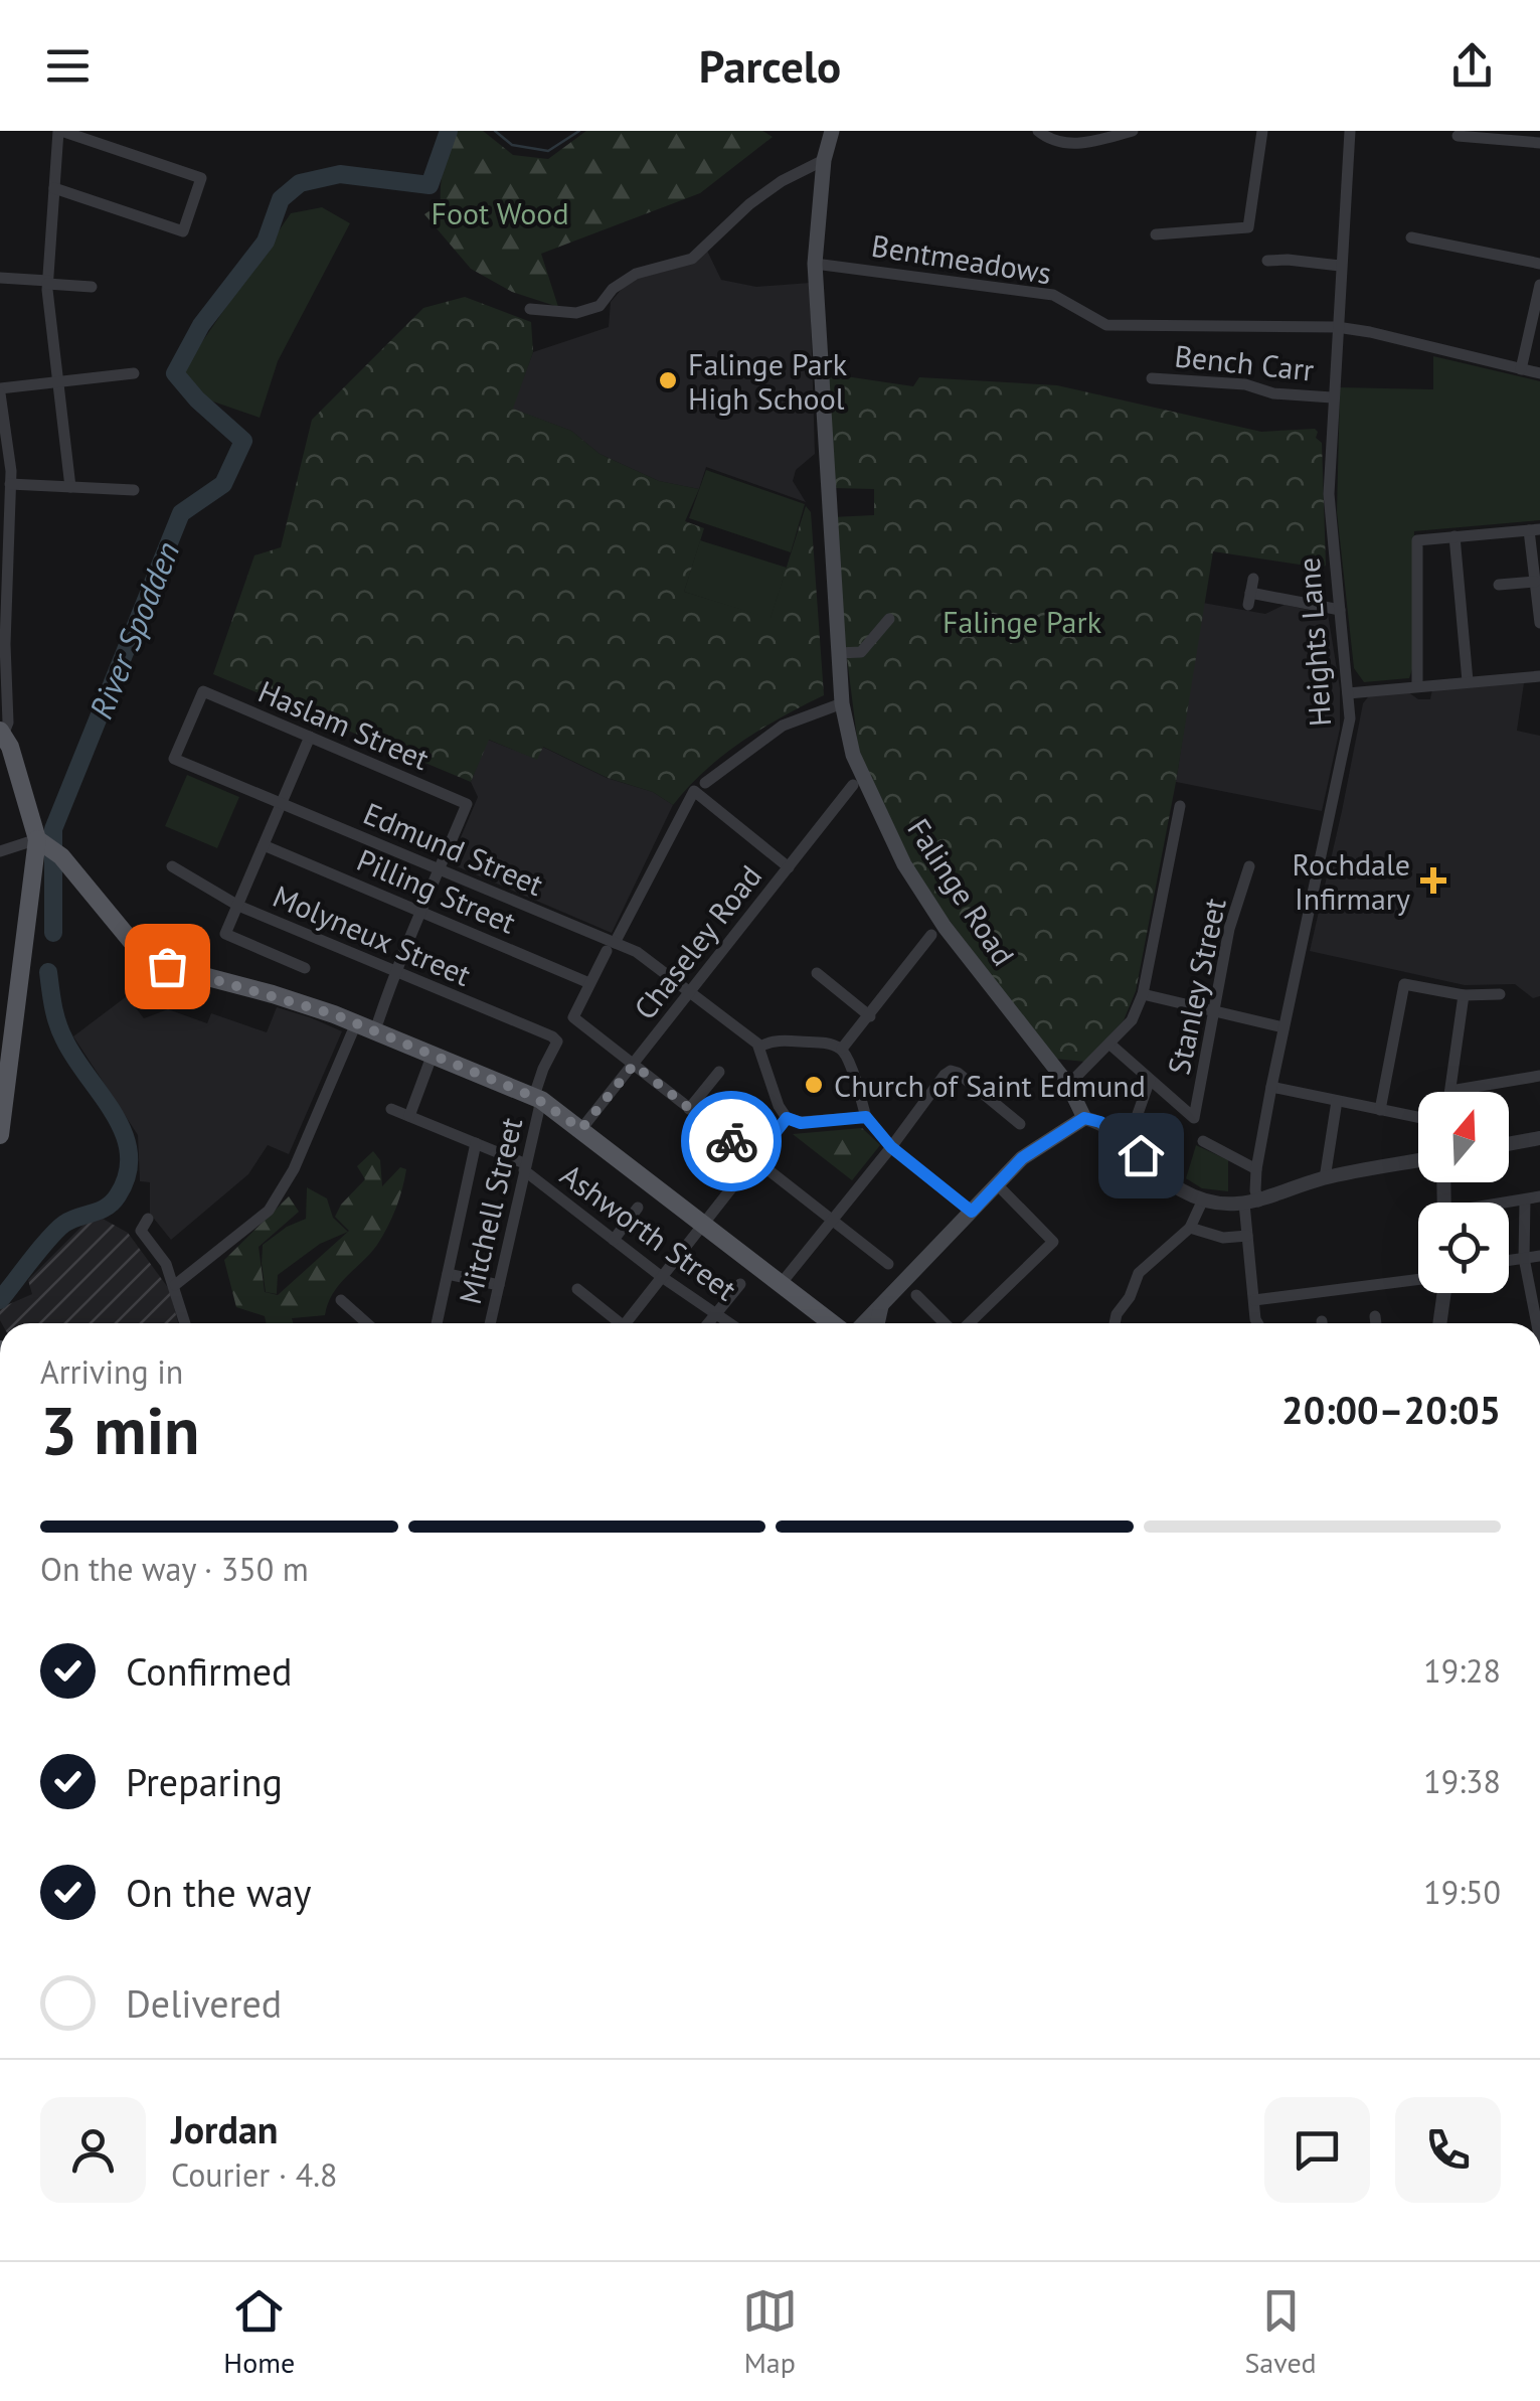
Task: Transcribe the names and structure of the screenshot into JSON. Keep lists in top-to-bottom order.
{
  "streets": {
    "main road": ["Falinge Road"],
    "street": [
      "Bentmeadows",
      "Bench Carr",
      "Heights Lane",
      "Haslam Street",
      "Edmund Street",
      "Pilling Street",
      "Molyneux Street",
      "Chaseley Road",
      "Stanley Street",
      "Mitchell Street",
      "Ashworth Street"
    ]
  },
  "crossings": [
    ["Bentmeadows", "Heights Lane"],
    ["Bentmeadows", "Falinge Road"],
    ["Bench Carr", "Heights Lane"],
    ["Haslam Street", "Edmund Street"],
    ["Edmund Street", "Chaseley Road"],
    ["Molyneux Street", "Mitchell Street"],
    ["Mitchell Street", "Ashworth Street"]
  ],
  "water": ["River Spodden"],
  "parks": ["Foot Wood", "Falinge Park"],
  "places": {
    "other": ["Falinge Park High School", "Church of Saint Edmund"],
    "health": ["Rochdale Infirmary"]
  },
  "north": "top",
  "page": {
    "header": "Parcelo",
    "heading": ["3 min", "Arriving in", "20:00–20:05"],
    "panel": ["Jordan", "Courier · 4.8"],
    "bar": "On the way · 350 m",
    "list": [
      ["Confirmed", "19:28"],
      ["Preparing", "19:38"],
      ["On the way", "19:50"],
      "Delivered"
    ],
    "tabs": ["Home", "Map", "Saved"]
  }
}
